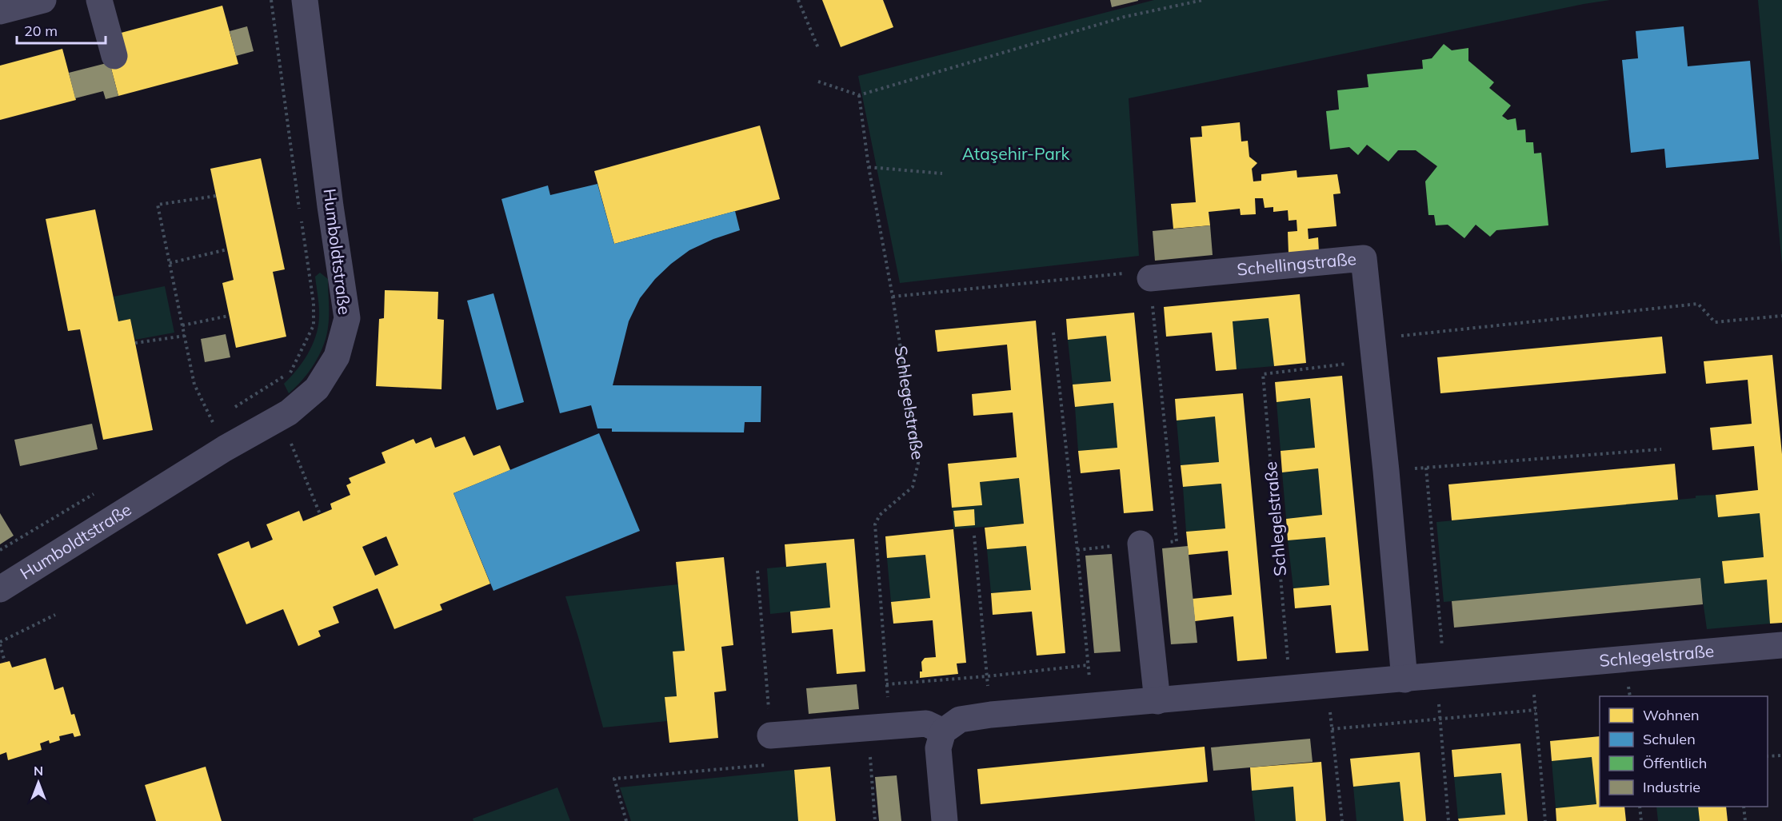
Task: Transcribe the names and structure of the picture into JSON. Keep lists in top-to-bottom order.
{
  "streets": {
    "street": ["Humboldtstraße", "Schellingstraße", "Schlegelstraße"]
  },
  "crossings": [
    ["Schellingstraße", "Schlegelstraße"]
  ],
  "parks": ["Ataşehir-Park"],
  "legend": [
    "Wohnen",
    "Schulen",
    "Öffentlich",
    "Industrie"
  ],
  "scale_bar": "20 m",
  "north": "top"
}
